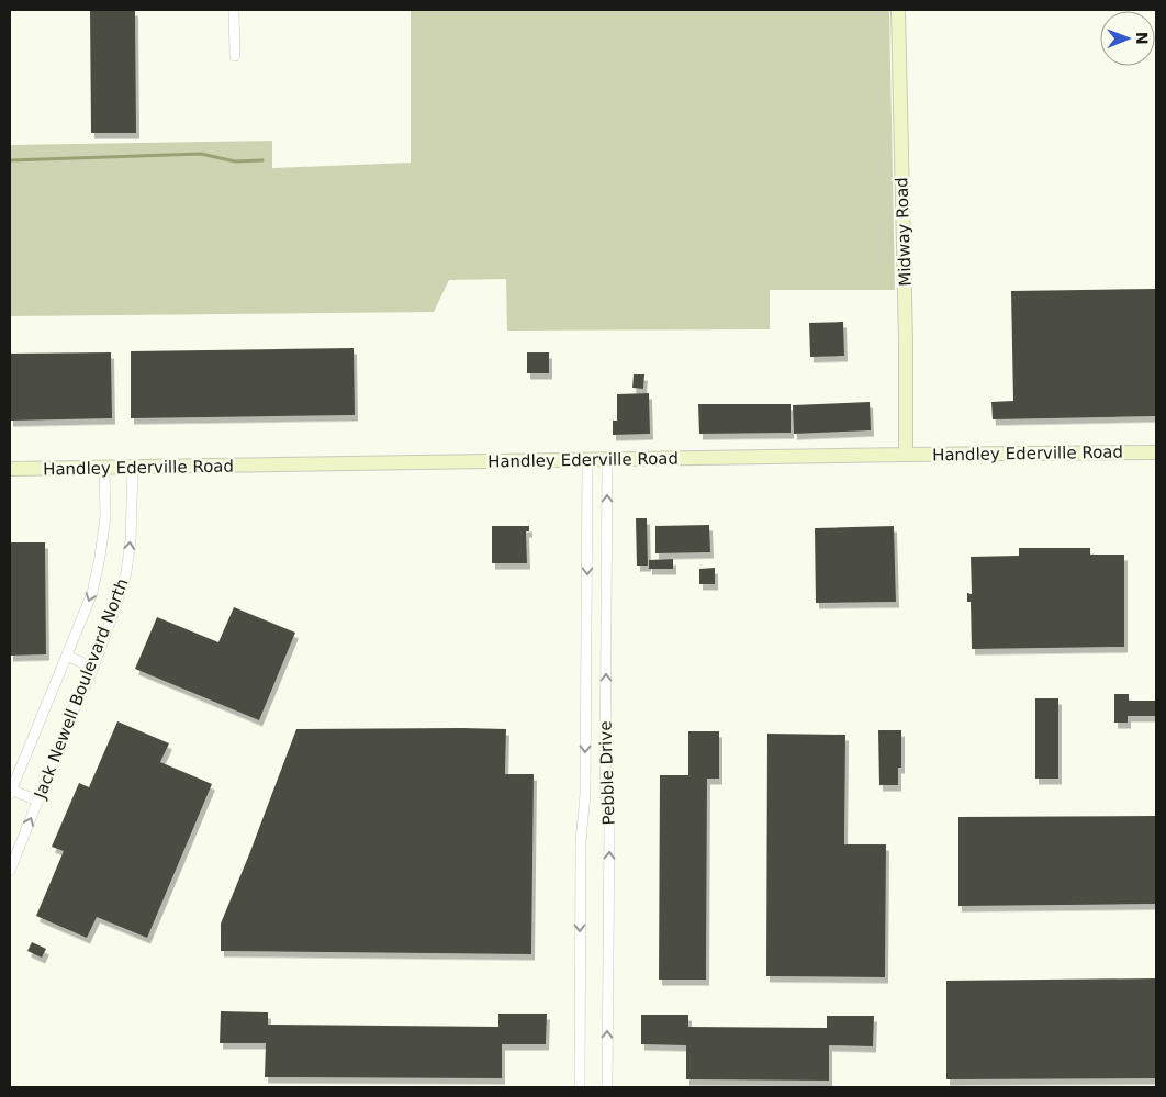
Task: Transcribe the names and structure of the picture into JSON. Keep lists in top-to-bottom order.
{
  "streets": {
    "main road": ["Midway Road", "Handley Ederville Road"],
    "street": ["Jack Newell Boulevard North", "Pebble Drive"]
  },
  "crossings": [
    ["Midway Road", "Handley Ederville Road"],
    ["Handley Ederville Road", "Jack Newell Boulevard North"],
    ["Handley Ederville Road", "Pebble Drive"]
  ],
  "north": "right"
}
